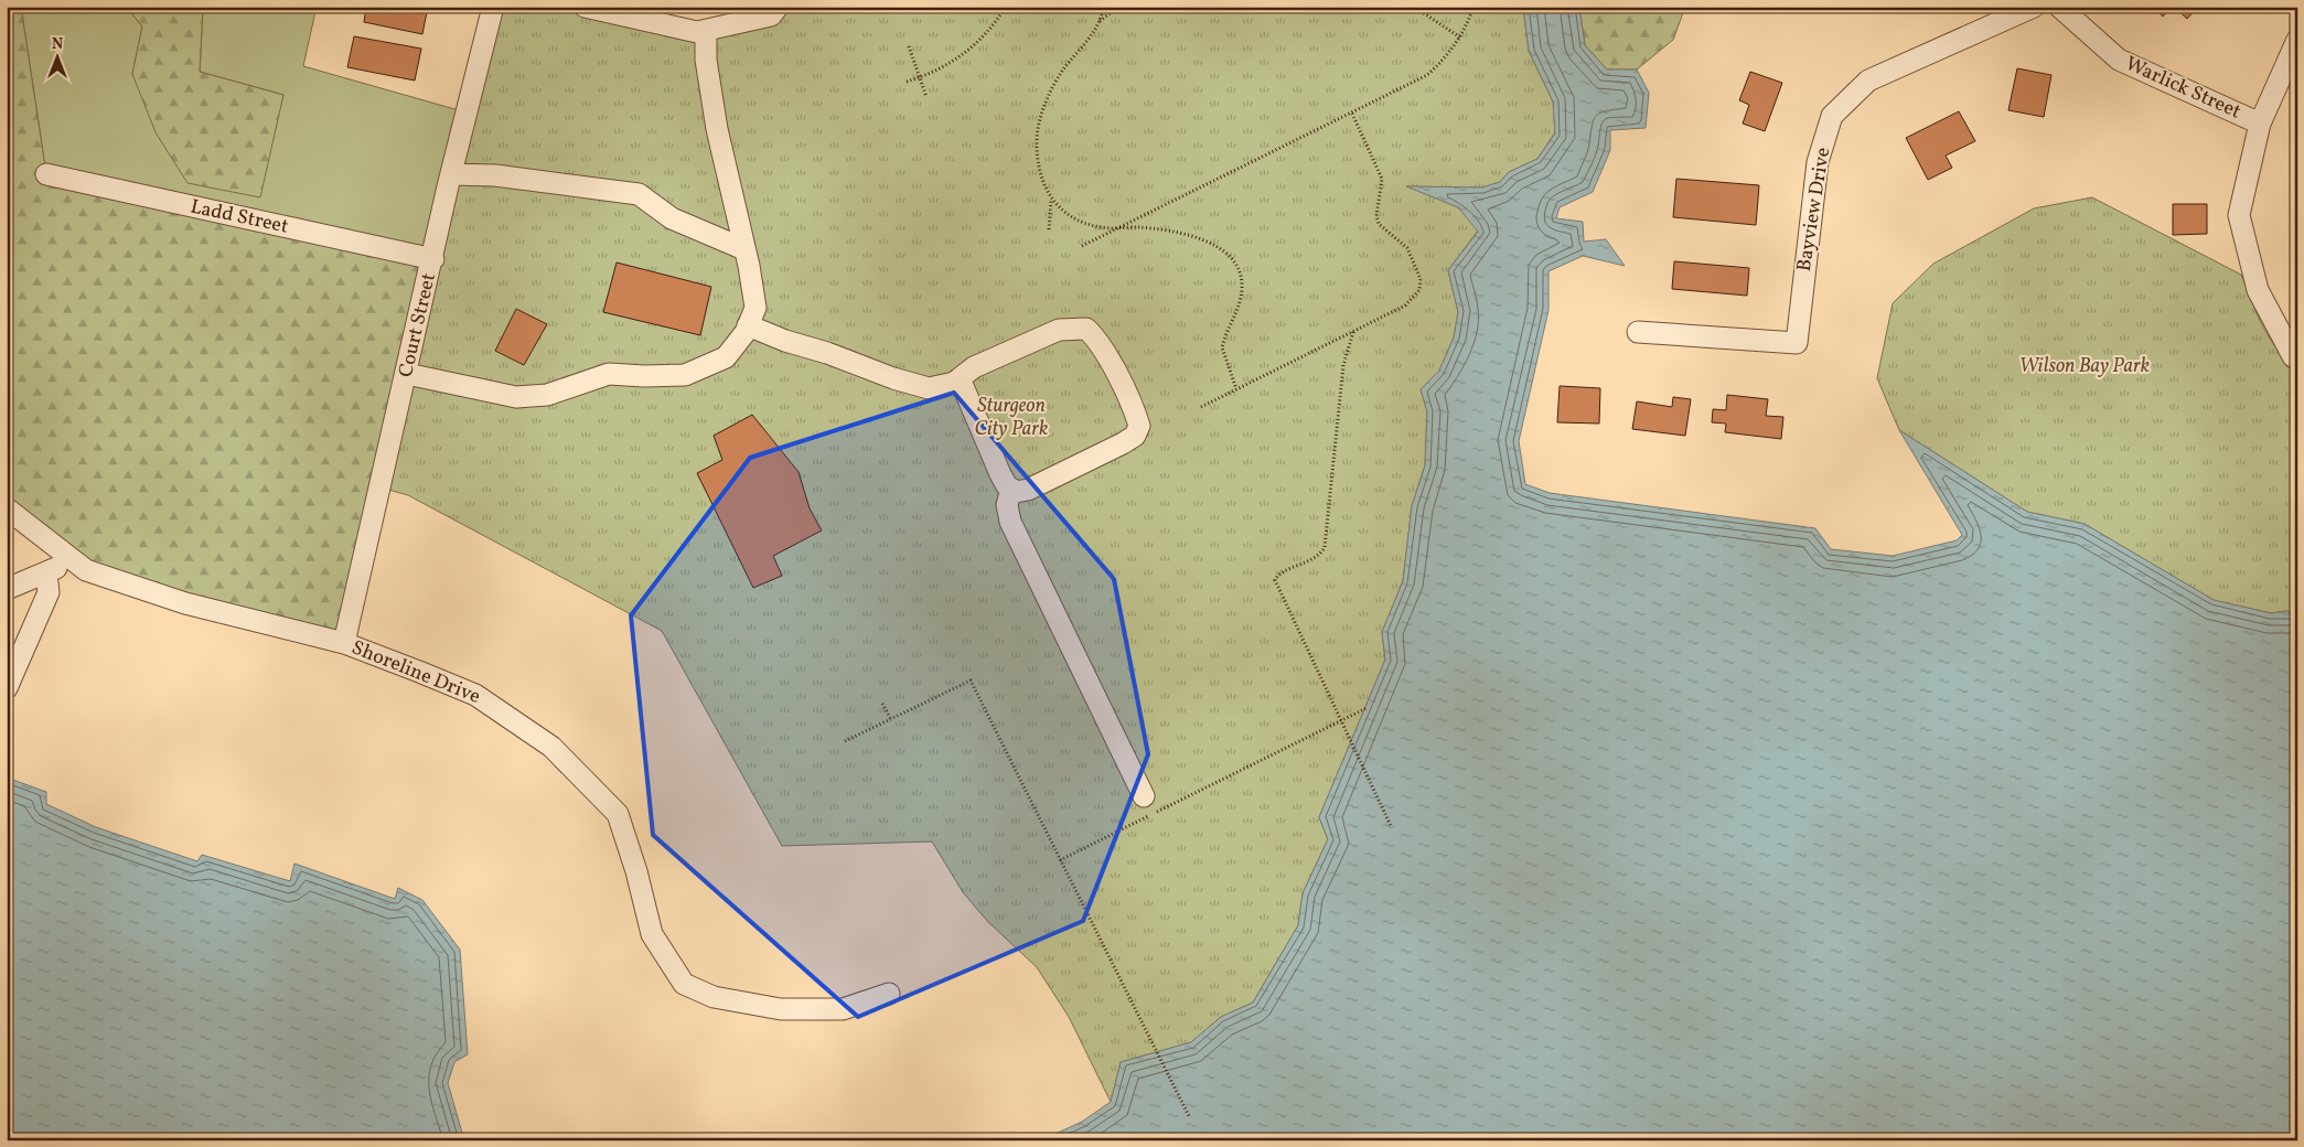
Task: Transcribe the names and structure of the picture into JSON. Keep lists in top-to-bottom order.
{
  "streets": {
    "street": [
      "Warlick Street",
      "Bayview Drive",
      "Ladd Street",
      "Court Street",
      "Shoreline Drive"
    ]
  },
  "crossings": [
    ["Ladd Street", "Court Street"],
    ["Court Street", "Shoreline Drive"]
  ],
  "parks": ["Wilson Bay Park", "Sturgeon City Park"],
  "north": "top"
}
